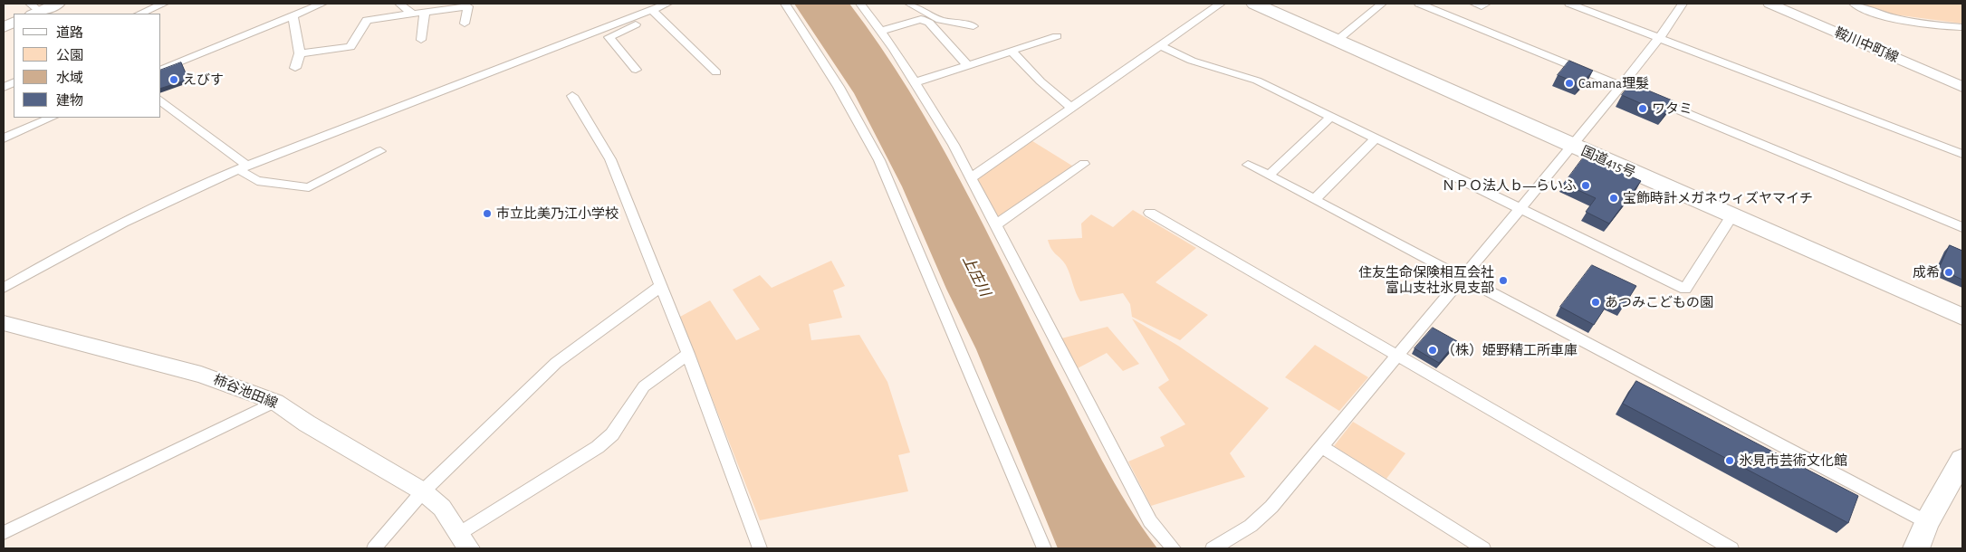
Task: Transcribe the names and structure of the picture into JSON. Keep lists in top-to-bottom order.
{
  "streets": {
    "highway": ["国道415号"],
    "main road": ["鞍川中町線", "柿谷池田線"]
  },
  "water": ["上庄川"],
  "places": [
    "えびす",
    "Camana理髮",
    "ワタミ",
    "ＮＰＯ法人ｂ―らいふ",
    "宝飾時計メガネウィズヤマイチ",
    "市立比美乃江小学校",
    "成希",
    "住友生命保険相互会社 富山支社氷見支部",
    "あつみこどもの園",
    "（株）姫野精工所車庫",
    "氷見市芸術文化館"
  ],
  "legend": [
    "道路",
    "公園",
    "水域",
    "建物"
  ]
}
